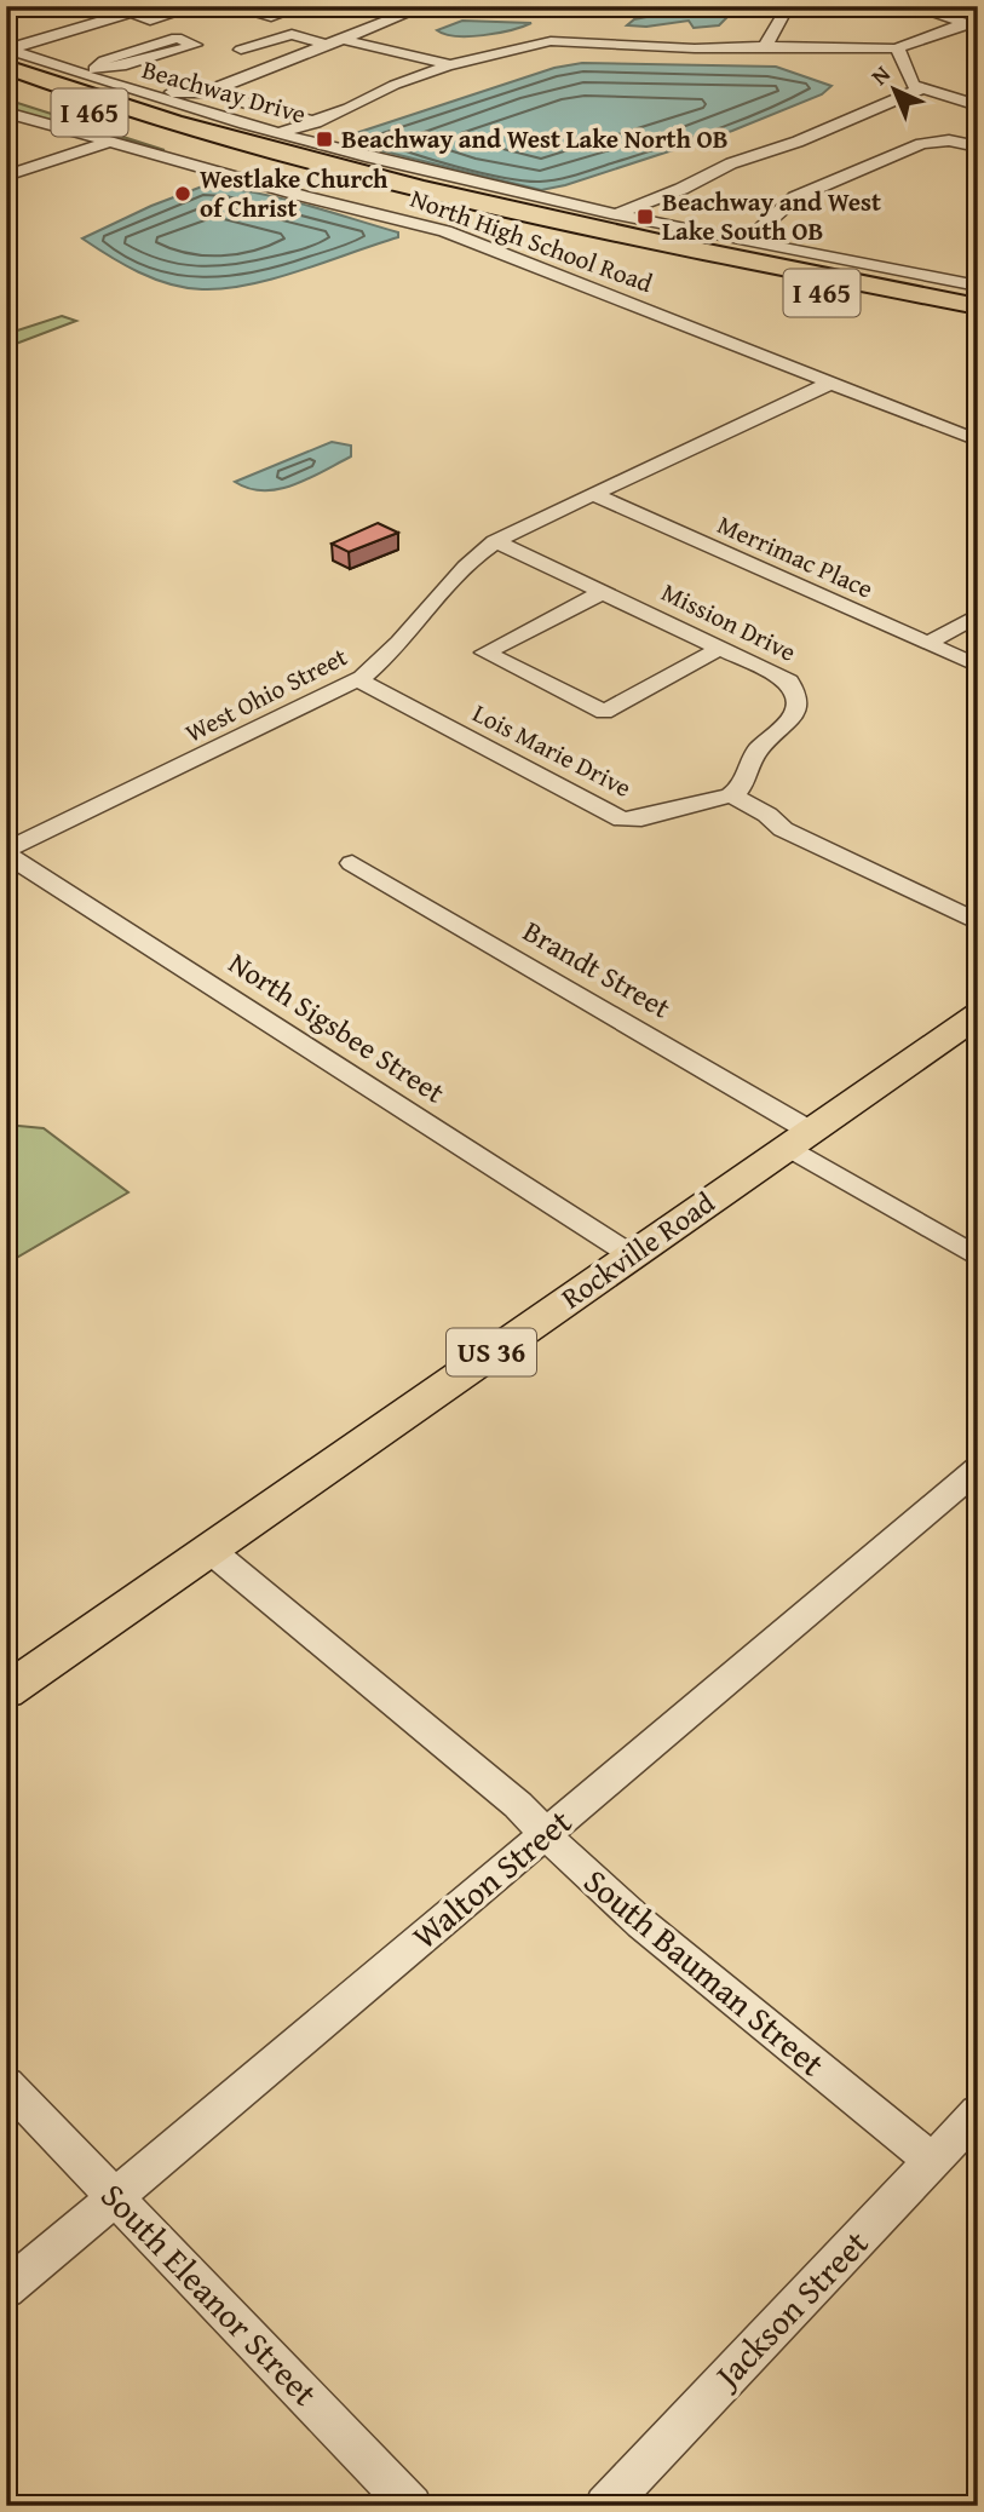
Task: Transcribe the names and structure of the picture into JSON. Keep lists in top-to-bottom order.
{
  "streets": {
    "highway": ["I 465"],
    "main road": ["Rockville Road", "US 36"],
    "street": [
      "Beachway Drive",
      "North High School Road",
      "Merrimac Place",
      "Mission Drive",
      "West Ohio Street",
      "Lois Marie Drive",
      "Brandt Street",
      "North Sigsbee Street",
      "Walton Street",
      "South Bauman Street",
      "South Eleanor Street",
      "Jackson Street"
    ]
  },
  "crossings": [
    ["Beachway Drive", "I 465"],
    ["North High School Road", "West Ohio Street"],
    ["Merrimac Place", "West Ohio Street"],
    ["Mission Drive", "West Ohio Street"],
    ["Mission Drive", "Lois Marie Drive"],
    ["West Ohio Street", "Lois Marie Drive"],
    ["West Ohio Street", "North Sigsbee Street"],
    ["Brandt Street", "Rockville Road"],
    ["North Sigsbee Street", "Rockville Road"],
    ["Rockville Road", "South Bauman Street"],
    ["Walton Street", "South Bauman Street"],
    ["Walton Street", "South Eleanor Street"],
    ["South Bauman Street", "Jackson Street"]
  ],
  "places": {
    "transit": ["Beachway and West Lake North OB", "Beachway and West Lake South OB"],
    "other": ["Westlake Church of Christ"]
  },
  "north": "top left"
}
